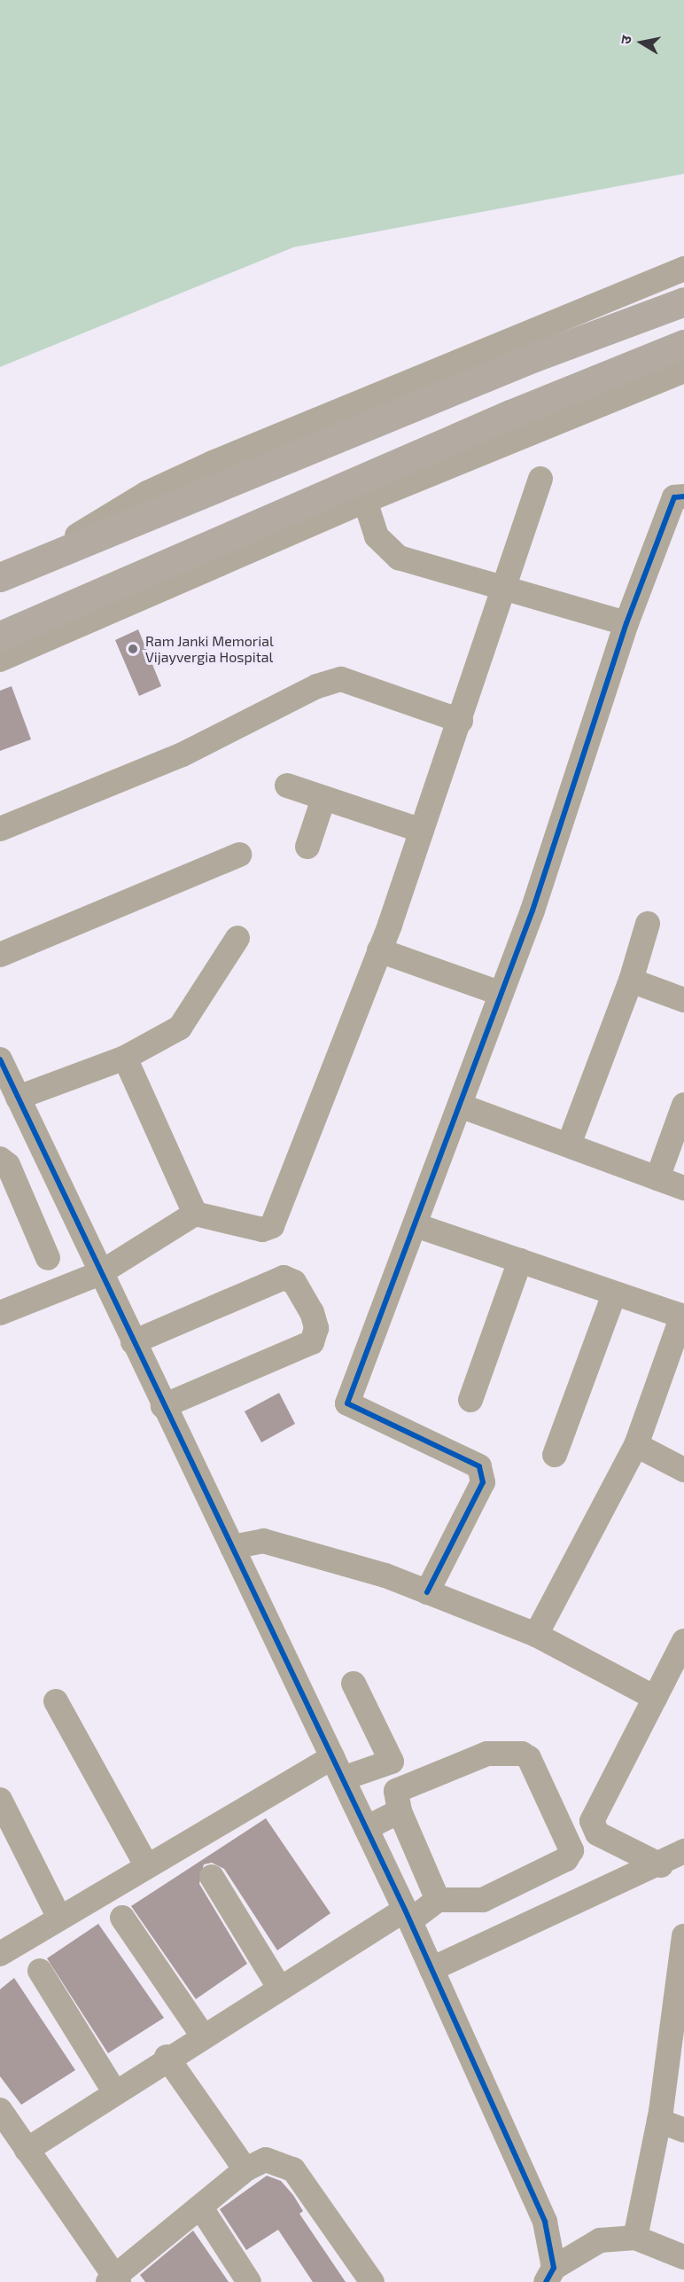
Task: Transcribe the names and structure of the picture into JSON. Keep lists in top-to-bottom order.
{
  "places": ["Ram Janki Memorial Vijayvergia Hospital"],
  "north": "left"
}
